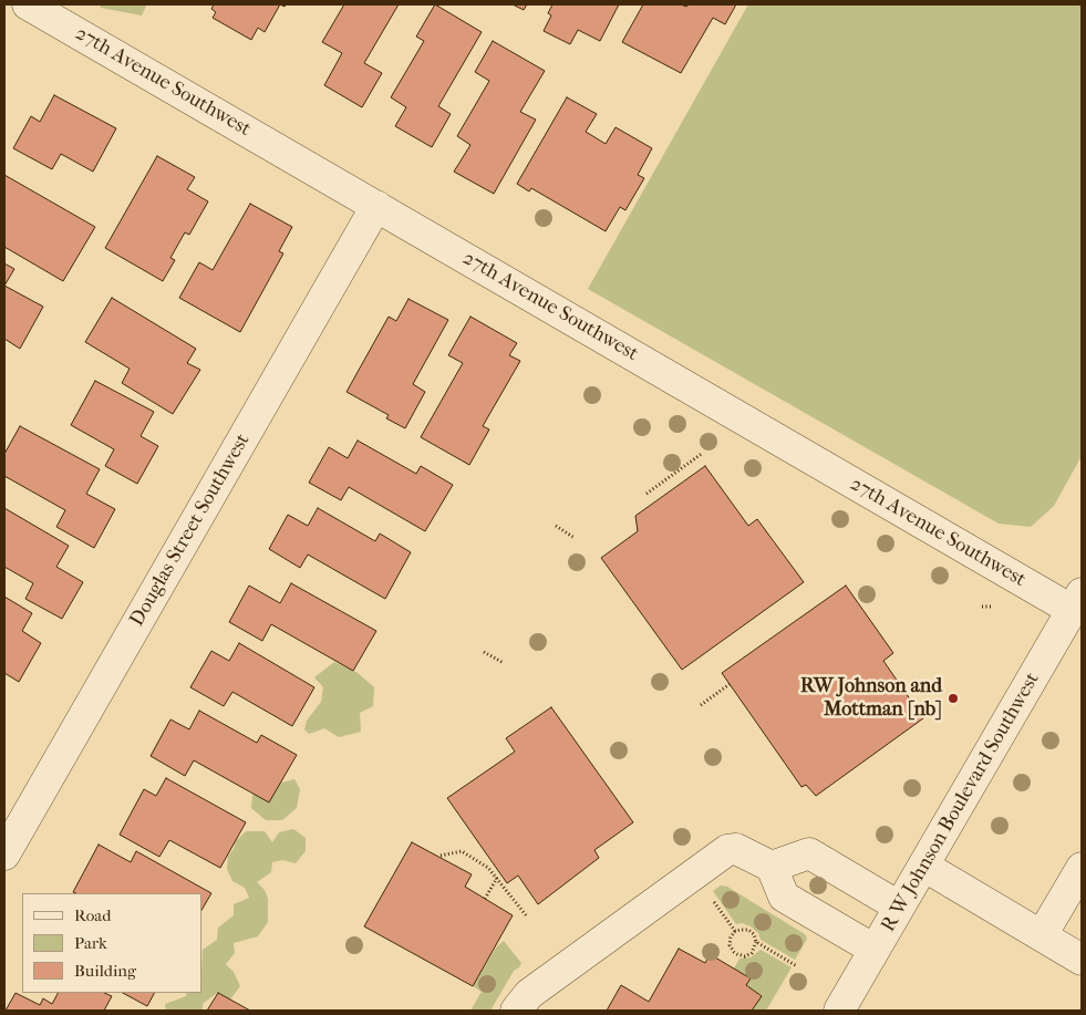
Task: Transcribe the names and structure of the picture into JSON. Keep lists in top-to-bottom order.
{
  "streets": {
    "street": ["27th Avenue Southwest", "Douglas Street Southwest", "R W Johnson Boulevard Southwest"]
  },
  "crossings": [
    ["27th Avenue Southwest", "Douglas Street Southwest"],
    ["27th Avenue Southwest", "R W Johnson Boulevard Southwest"]
  ],
  "places": ["RW Johnson and Mottman [nb]"],
  "legend": ["Road", "Park", "Building"]
}
